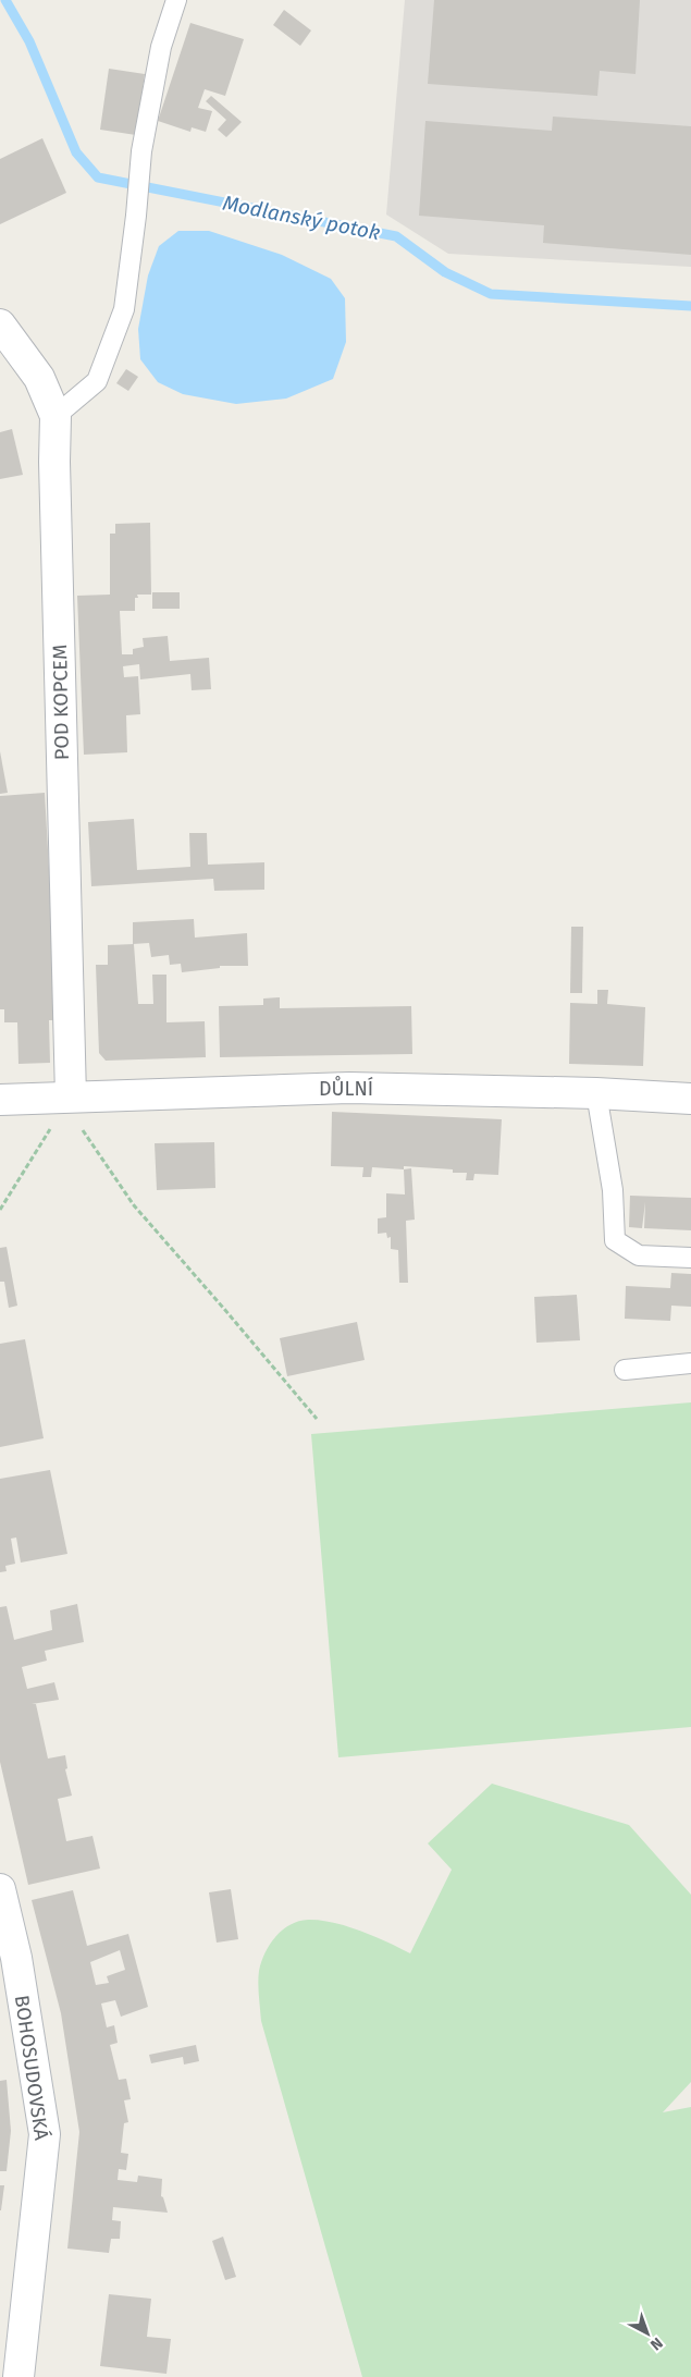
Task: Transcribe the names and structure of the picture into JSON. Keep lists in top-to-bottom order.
{
  "streets": {
    "street": ["POD KOPCEM", "DŮLNÍ", "BOHOSUDOVSKÁ"]
  },
  "crossings": [
    ["POD KOPCEM", "DŮLNÍ"]
  ],
  "water": ["Modlanský potok"],
  "north": "bottom right"
}
